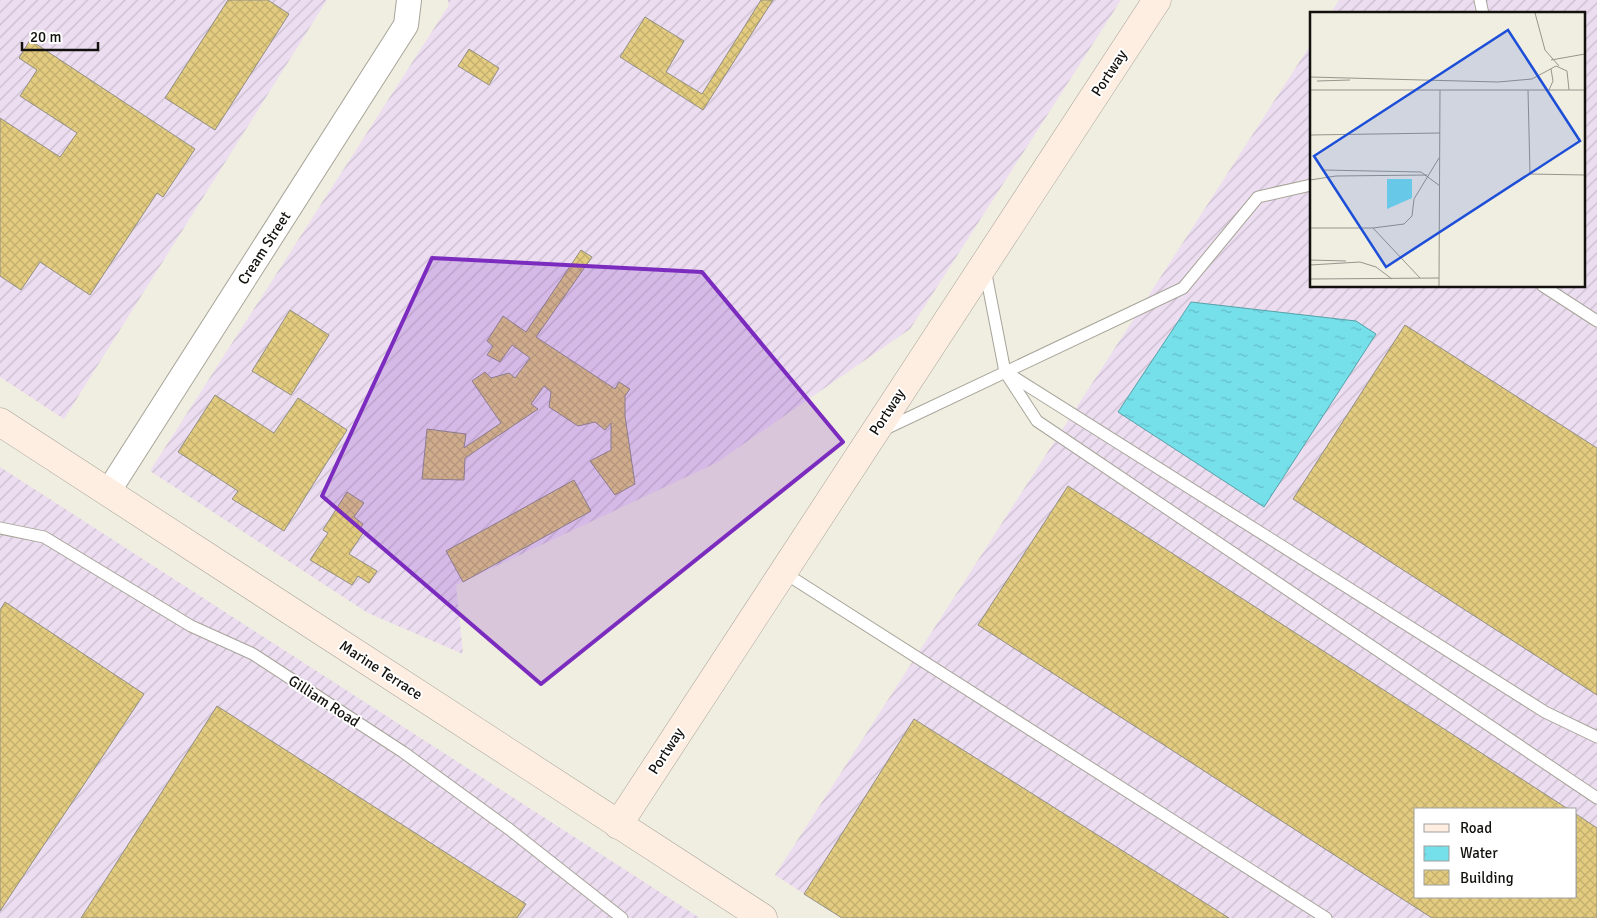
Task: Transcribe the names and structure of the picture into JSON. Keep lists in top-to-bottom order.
{
  "streets": {
    "street": ["Portway", "Cream Street", "Marine Terrace"],
    "lane": ["Gilliam Road"]
  },
  "crossings": [
    ["Portway", "Marine Terrace"],
    ["Cream Street", "Marine Terrace"]
  ],
  "legend": ["Road", "Water", "Building"],
  "scale_bar": "20 m"
}
